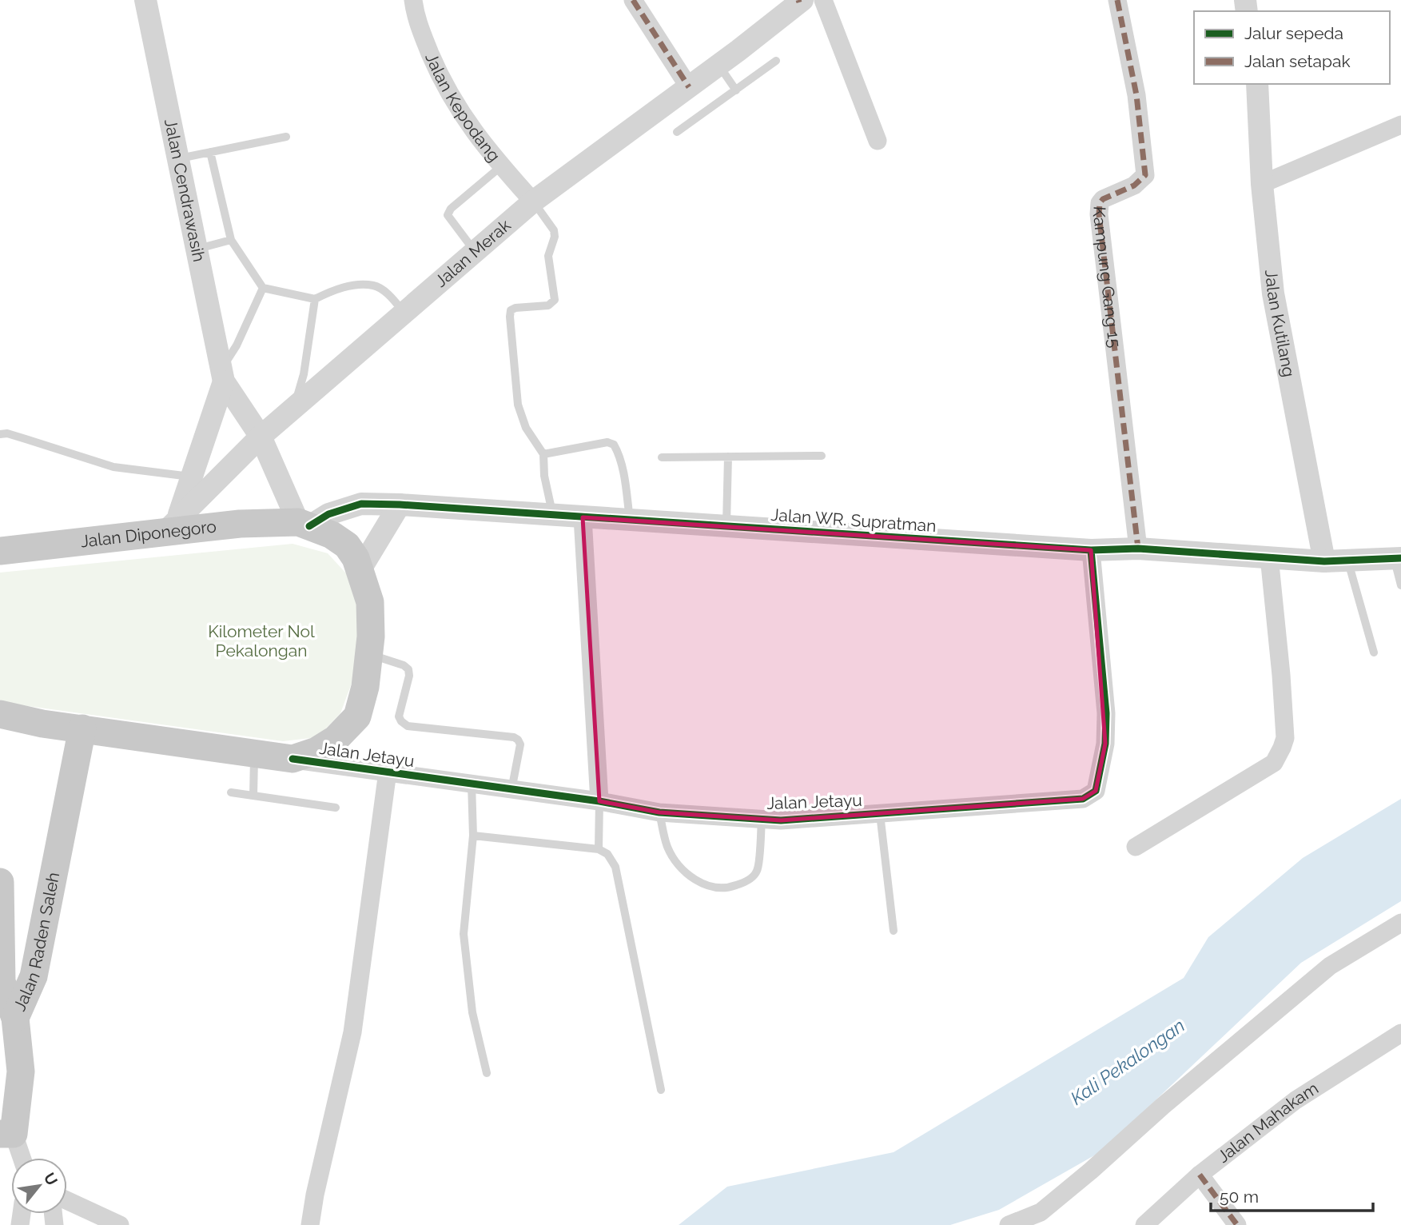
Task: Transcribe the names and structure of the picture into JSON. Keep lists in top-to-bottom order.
{
  "streets": {
    "main road": ["Jalan Diponegoro", "Jalan Jetayu", "Jalan Raden Saleh"],
    "street": [
      "Jalan Kepodang",
      "Jalan Cendrawasih",
      "Jalan Merak",
      "Kampung Gang 15",
      "Jalan Kutilang",
      "Jalan WR. Supratman",
      "Jalan Mahakam"
    ]
  },
  "crossings": [
    ["Jalan Kepodang", "Jalan Merak"],
    ["Jalan Cendrawasih", "Jalan Merak"],
    ["Jalan Cendrawasih", "Jalan WR. Supratman"],
    ["Jalan Cendrawasih", "Jalan Diponegoro"],
    ["Jalan Merak", "Jalan Diponegoro"],
    ["Kampung Gang 15", "Jalan WR. Supratman"],
    ["Jalan Kutilang", "Jalan WR. Supratman"],
    ["Jalan WR. Supratman", "Jalan Diponegoro"],
    ["Jalan WR. Supratman", "Jalan Jetayu"],
    ["Jalan Jetayu", "Jalan Raden Saleh"]
  ],
  "water": ["Kali Pekalongan"],
  "parks": ["Kilometer Nol Pekalongan"],
  "legend": ["Jalur sepeda", "Jalan setapak"],
  "scale_bar": "50 m",
  "north": "top right"
}
